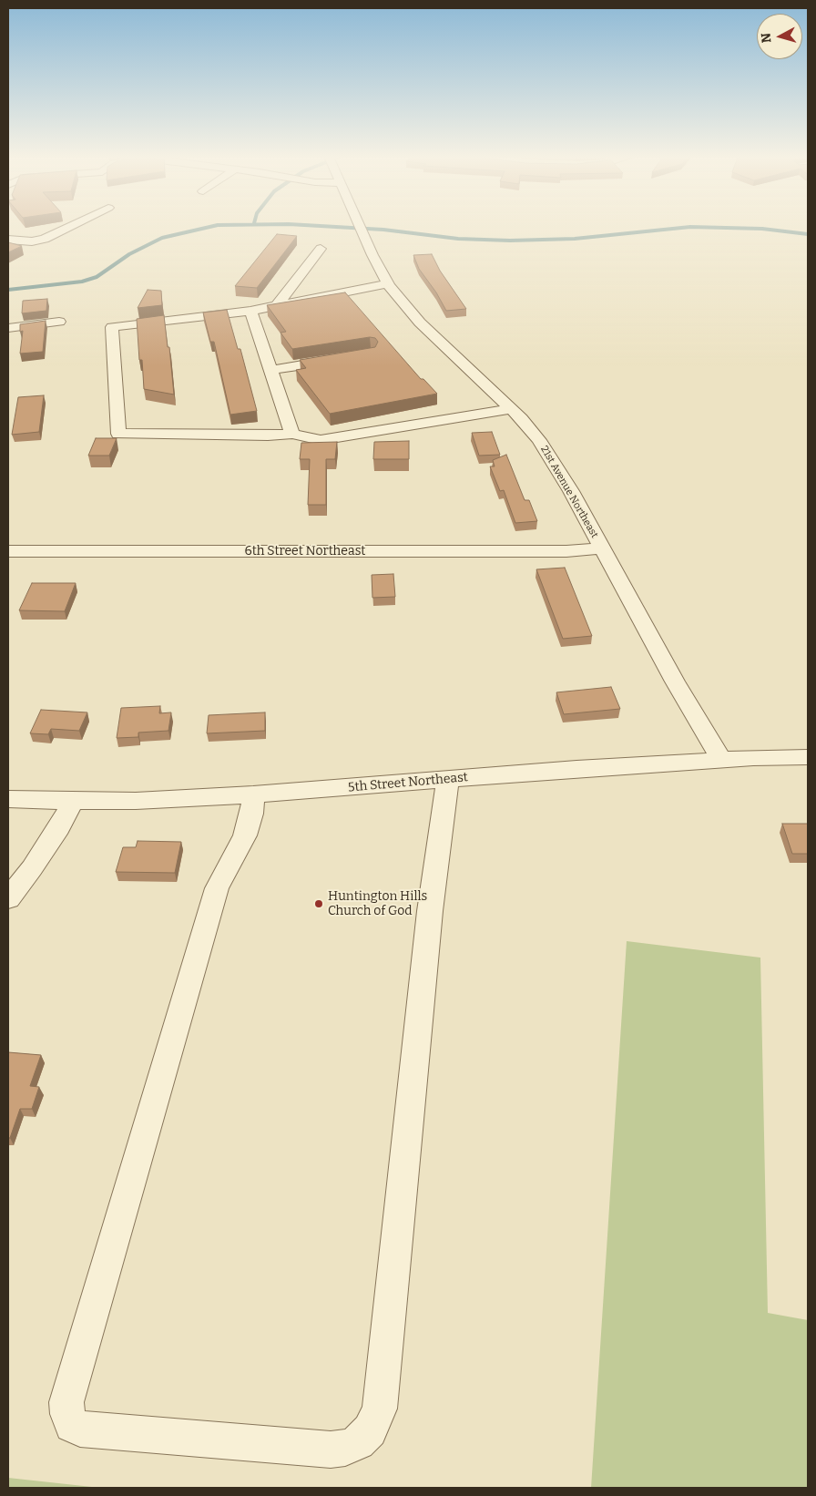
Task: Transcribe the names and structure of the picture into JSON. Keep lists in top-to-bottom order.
{
  "streets": {
    "street": ["21st Avenue Northeast", "6th Street Northeast", "5th Street Northeast"]
  },
  "crossings": [
    ["21st Avenue Northeast", "6th Street Northeast"],
    ["21st Avenue Northeast", "5th Street Northeast"]
  ],
  "places": ["Huntington Hills Church of God"],
  "north": "left"
}
